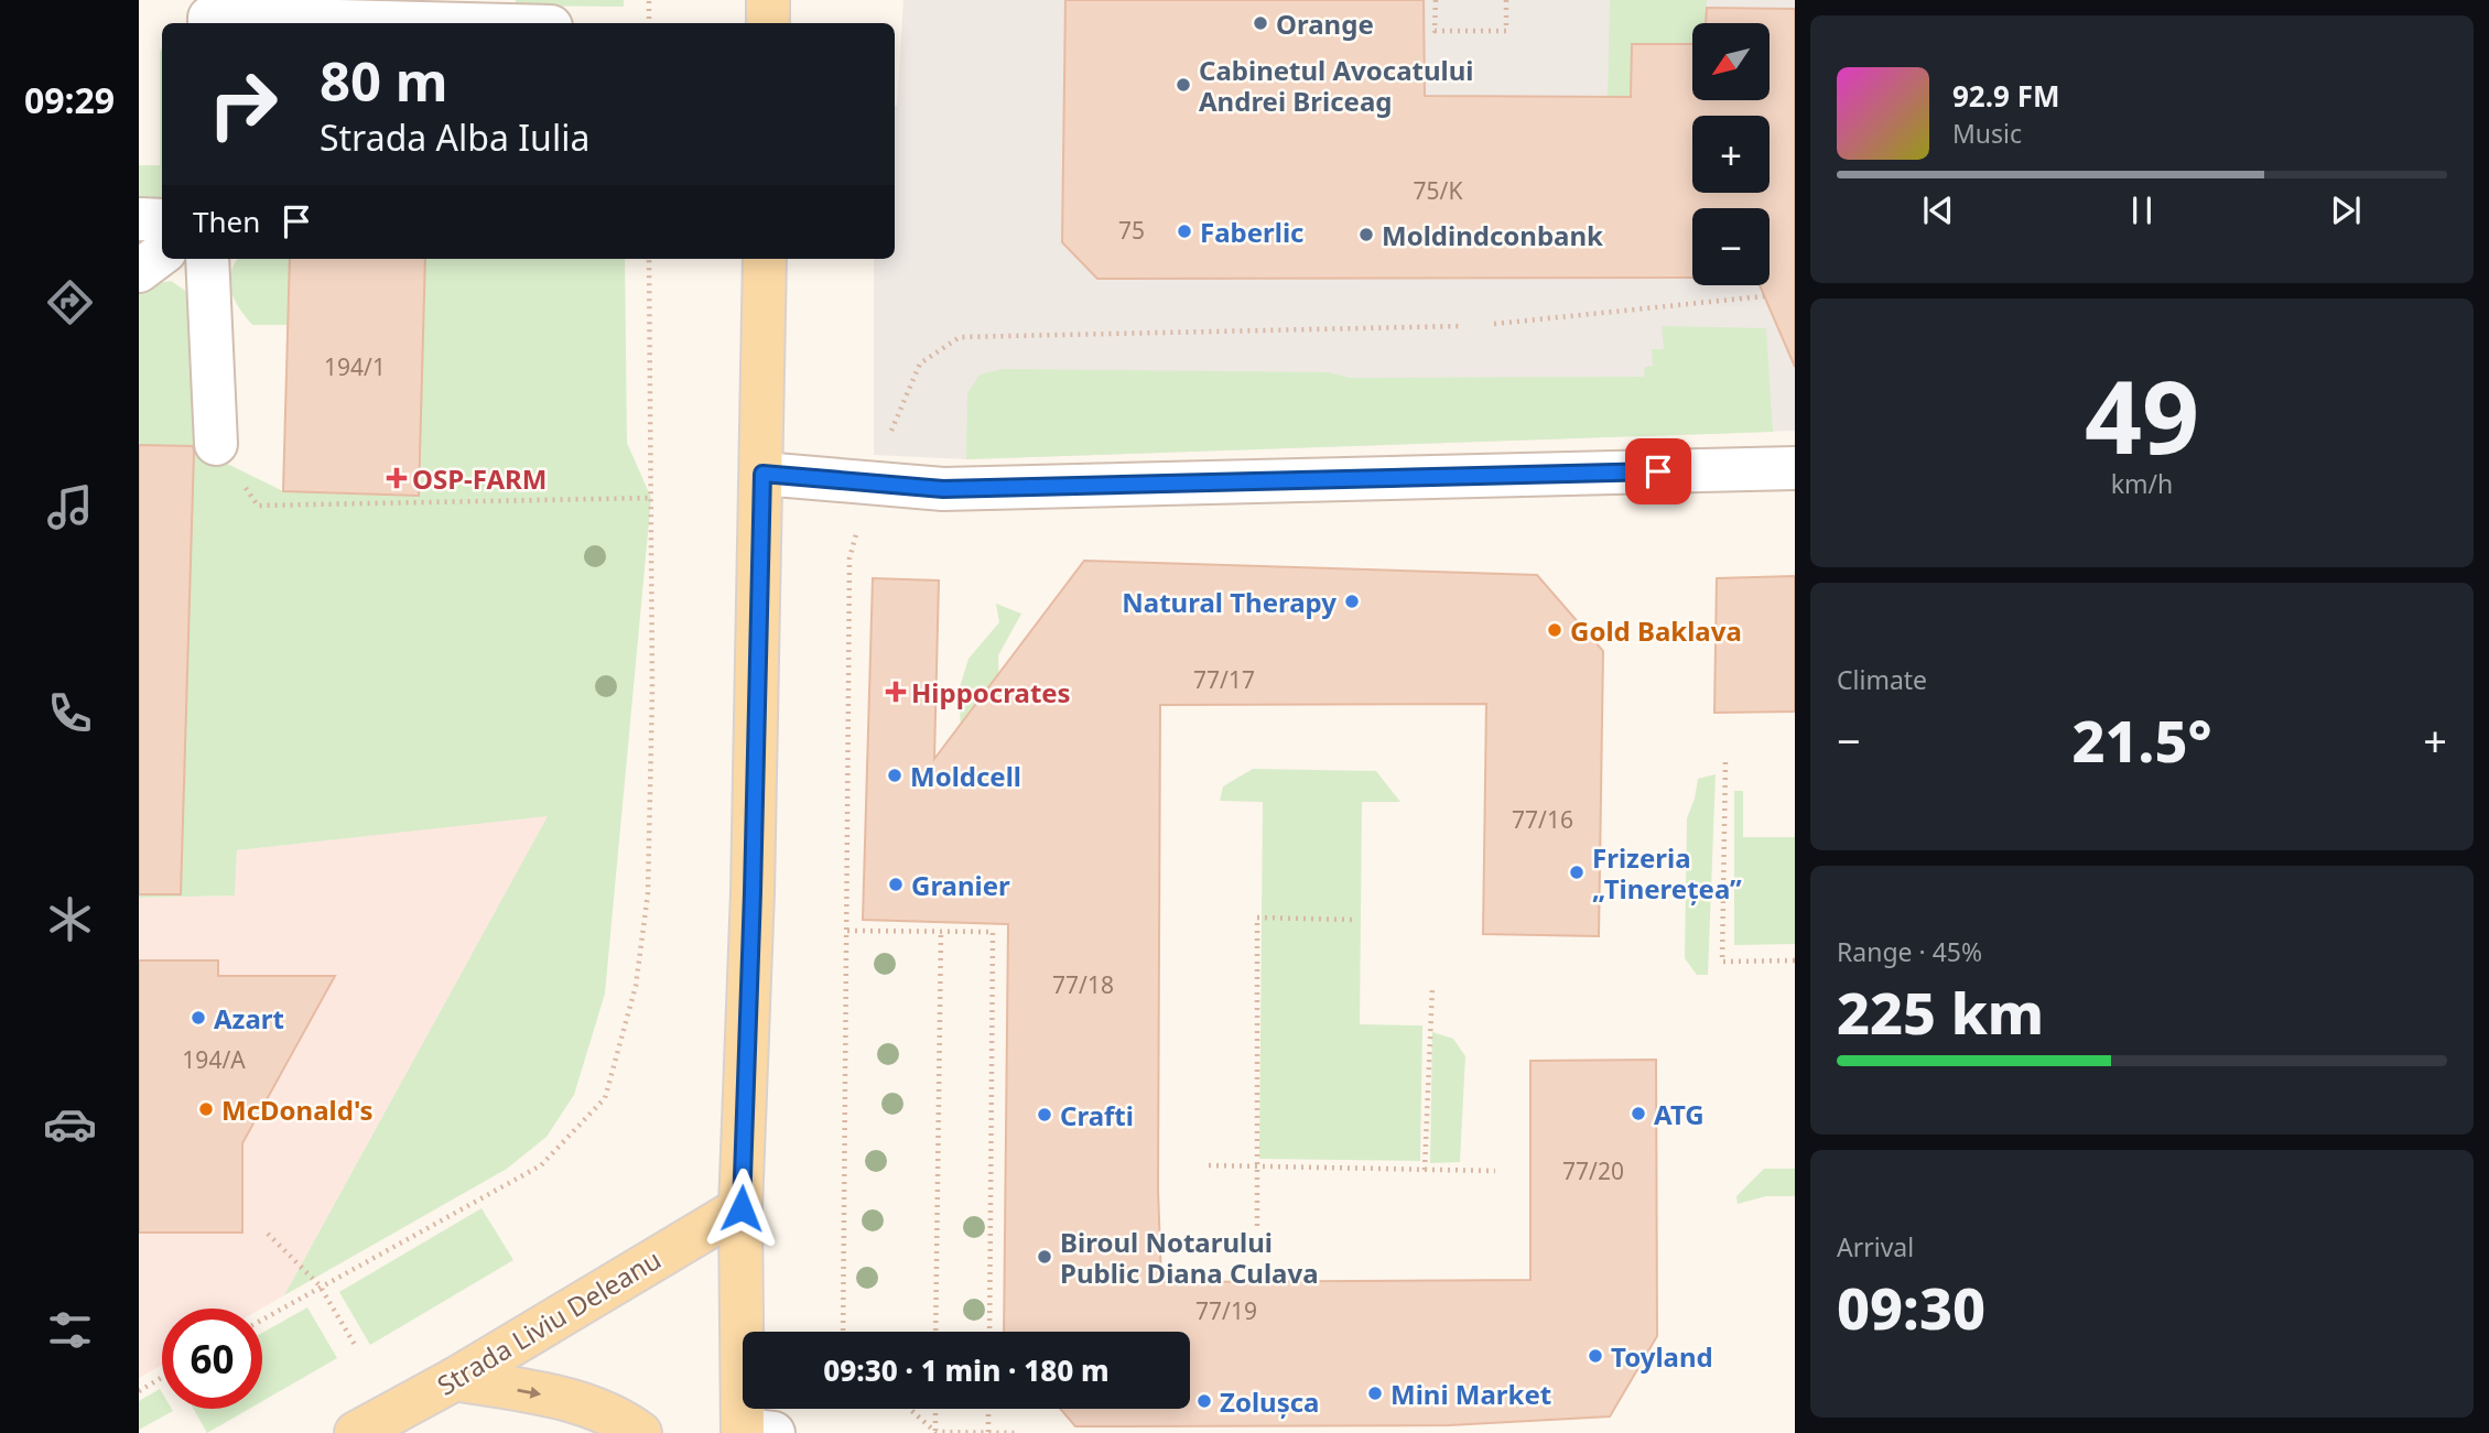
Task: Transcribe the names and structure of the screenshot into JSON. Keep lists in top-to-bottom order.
{
  "streets": {
    "main road": ["Strada Liviu Deleanu"]
  },
  "places": {
    "other": [
      "Orange",
      "Cabinetul Avocatului Andrei Briceag",
      "Faberlic",
      "Moldindconbank",
      "Natural Therapy",
      "Gold Baklava",
      "Moldcell",
      "Frizeria „Tinerețea”",
      "Granier",
      "Azart",
      "McDonald's",
      "ATG",
      "Crafti",
      "Biroul Notarului Public Diana Culava",
      "Toyland",
      "Mini Market",
      "Zolușca"
    ],
    "health": ["OSP-FARM", "Hippocrates"]
  },
  "house_numbers": [
    "75/K",
    "75",
    "194/1",
    "77/17",
    "77/16",
    "77/18",
    "194/A",
    "77/20",
    "77/19"
  ],
  "north": "bottom left",
  "page": {
    "tabs": "09:29",
    "map_buttons": ["+", "−"],
    "turn": ["80 m", "Strada Alba Iulia"],
    "song": ["92.9 FM", "Music"],
    "then": "Then",
    "tile": [
      ["49", "km/h"],
      "Climate",
      ["Range · 45%", "225 km"],
      ["Arrival", "09:30"]
    ],
    "heat": ["−", "21.5°", "+"],
    "limit": "60",
    "trip": "09:30 · 1 min · 180 m"
  }
}
